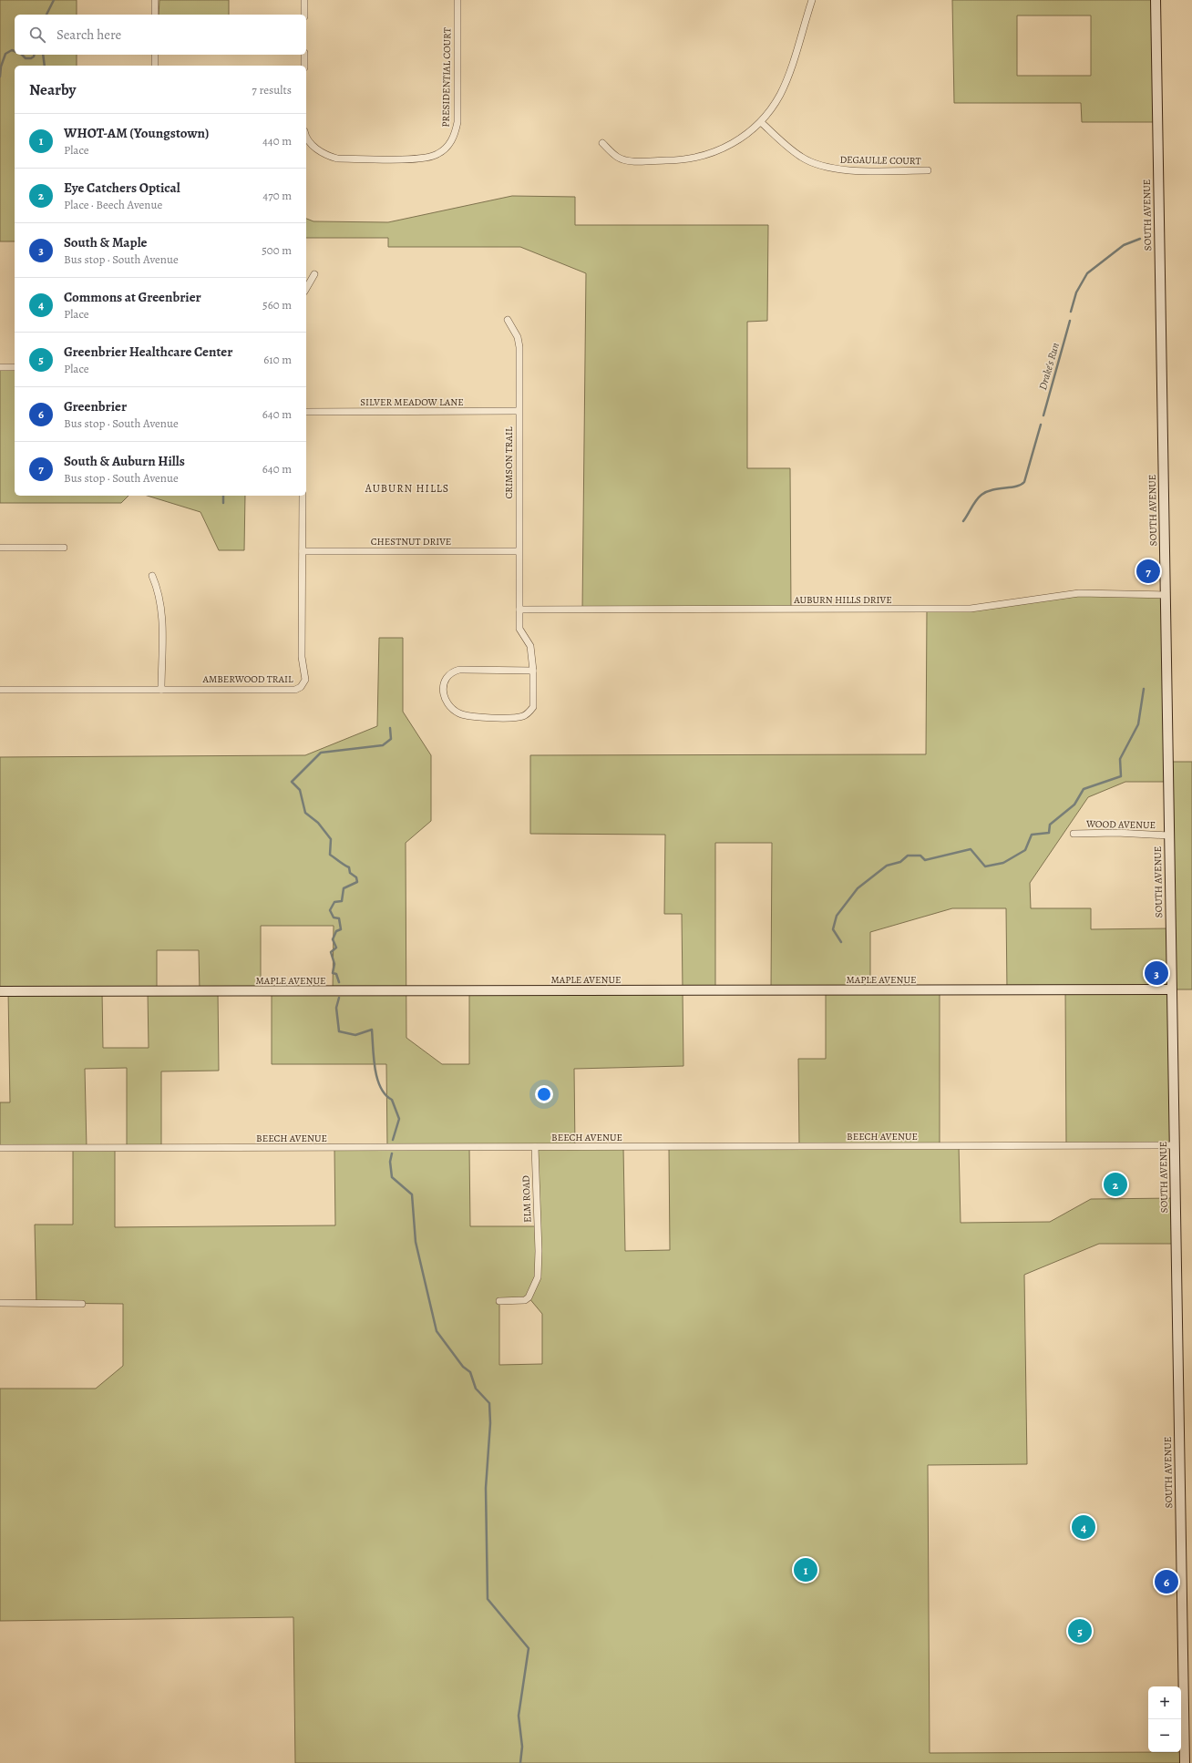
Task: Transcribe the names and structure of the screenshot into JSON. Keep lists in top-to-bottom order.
{
  "streets": {
    "main road": ["SOUTH AVENUE", "MAPLE AVENUE"],
    "street": [
      "PRESIDENTIAL COURT",
      "DEGAULLE COURT",
      "SILVER MEADOW LANE",
      "CRIMSON TRAIL",
      "CHESTNUT DRIVE",
      "AUBURN HILLS DRIVE",
      "AMBERWOOD TRAIL",
      "WOOD AVENUE",
      "BEECH AVENUE",
      "ELM ROAD"
    ]
  },
  "crossings": [
    ["SOUTH AVENUE", "AUBURN HILLS DRIVE"],
    ["SOUTH AVENUE", "WOOD AVENUE"],
    ["SOUTH AVENUE", "MAPLE AVENUE"],
    ["SOUTH AVENUE", "BEECH AVENUE"],
    ["SILVER MEADOW LANE", "CRIMSON TRAIL"],
    ["CRIMSON TRAIL", "CHESTNUT DRIVE"],
    ["CRIMSON TRAIL", "AUBURN HILLS DRIVE"],
    ["CHESTNUT DRIVE", "AMBERWOOD TRAIL"],
    ["BEECH AVENUE", "ELM ROAD"]
  ],
  "districts": ["AUBURN HILLS"],
  "water": ["Drake's Run"],
  "page": {
    "search": "Search here",
    "heading": ["Nearby", "7 results"],
    "list": [
      {
        "mark": "1",
        "name": "WHOT-AM (Youngstown)",
        "note": "Place",
        "value": "440 m"
      },
      {
        "mark": "2",
        "name": "Eye Catchers Optical",
        "note": "Place · Beech Avenue",
        "value": "470 m"
      },
      {
        "mark": "3",
        "name": "South & Maple",
        "note": "Bus stop · South Avenue",
        "value": "500 m"
      },
      {
        "mark": "4",
        "name": "Commons at Greenbrier",
        "note": "Place",
        "value": "560 m"
      },
      {
        "mark": "5",
        "name": "Greenbrier Healthcare Center",
        "note": "Place",
        "value": "610 m"
      },
      {
        "mark": "6",
        "name": "Greenbrier",
        "note": "Bus stop · South Avenue",
        "value": "640 m"
      },
      {
        "mark": "7",
        "name": "South & Auburn Hills",
        "note": "Bus stop · South Avenue",
        "value": "640 m"
      }
    ],
    "pins": [
      "7",
      "3",
      "2",
      "4",
      "1",
      "6",
      "5"
    ],
    "map_buttons": ["+", "−"]
  }
}
